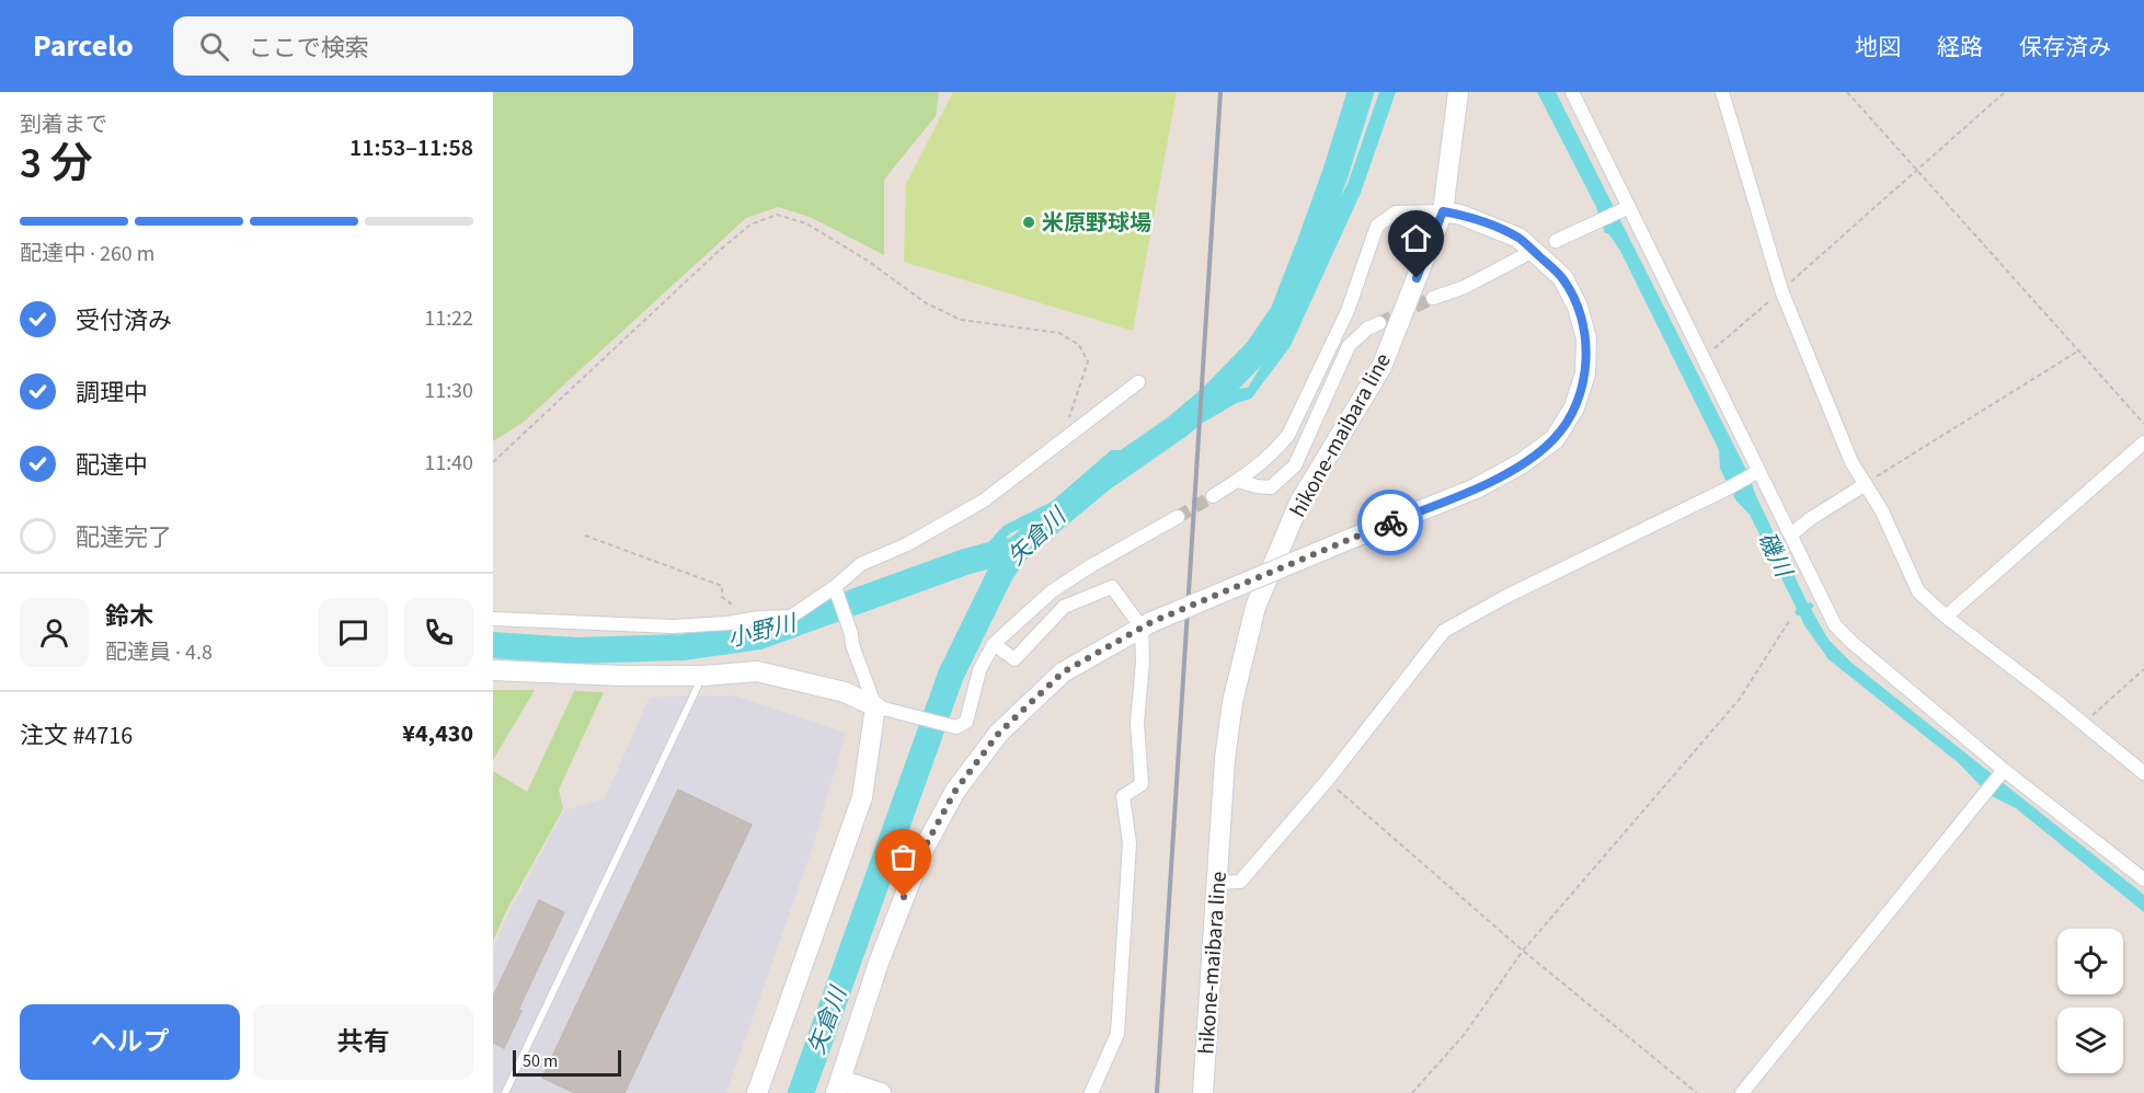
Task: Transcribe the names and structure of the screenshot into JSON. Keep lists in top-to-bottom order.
{
  "streets": {
    "street": ["hikone-maibara line"]
  },
  "water": ["矢倉川", "磯川", "小野川"],
  "places": ["米原野球場"],
  "scale_bar": "50 m",
  "page": {
    "header": "Parcelo",
    "search": "ここで検索",
    "nav": ["地図", "経路", "保存済み"],
    "heading": ["3 分", "到着まで", "11:53–11:58"],
    "panel": [
      "鈴木",
      "配達員 · 4.8",
      "注文 #4716",
      "¥4,430"
    ],
    "bar": "配達中 · 260 m",
    "list": [
      ["受付済み", "11:22"],
      ["調理中", "11:30"],
      ["配達中", "11:40"],
      "配達完了"
    ],
    "buttons": ["ヘルプ", "共有"],
    "scale": "50 m"
  }
}
